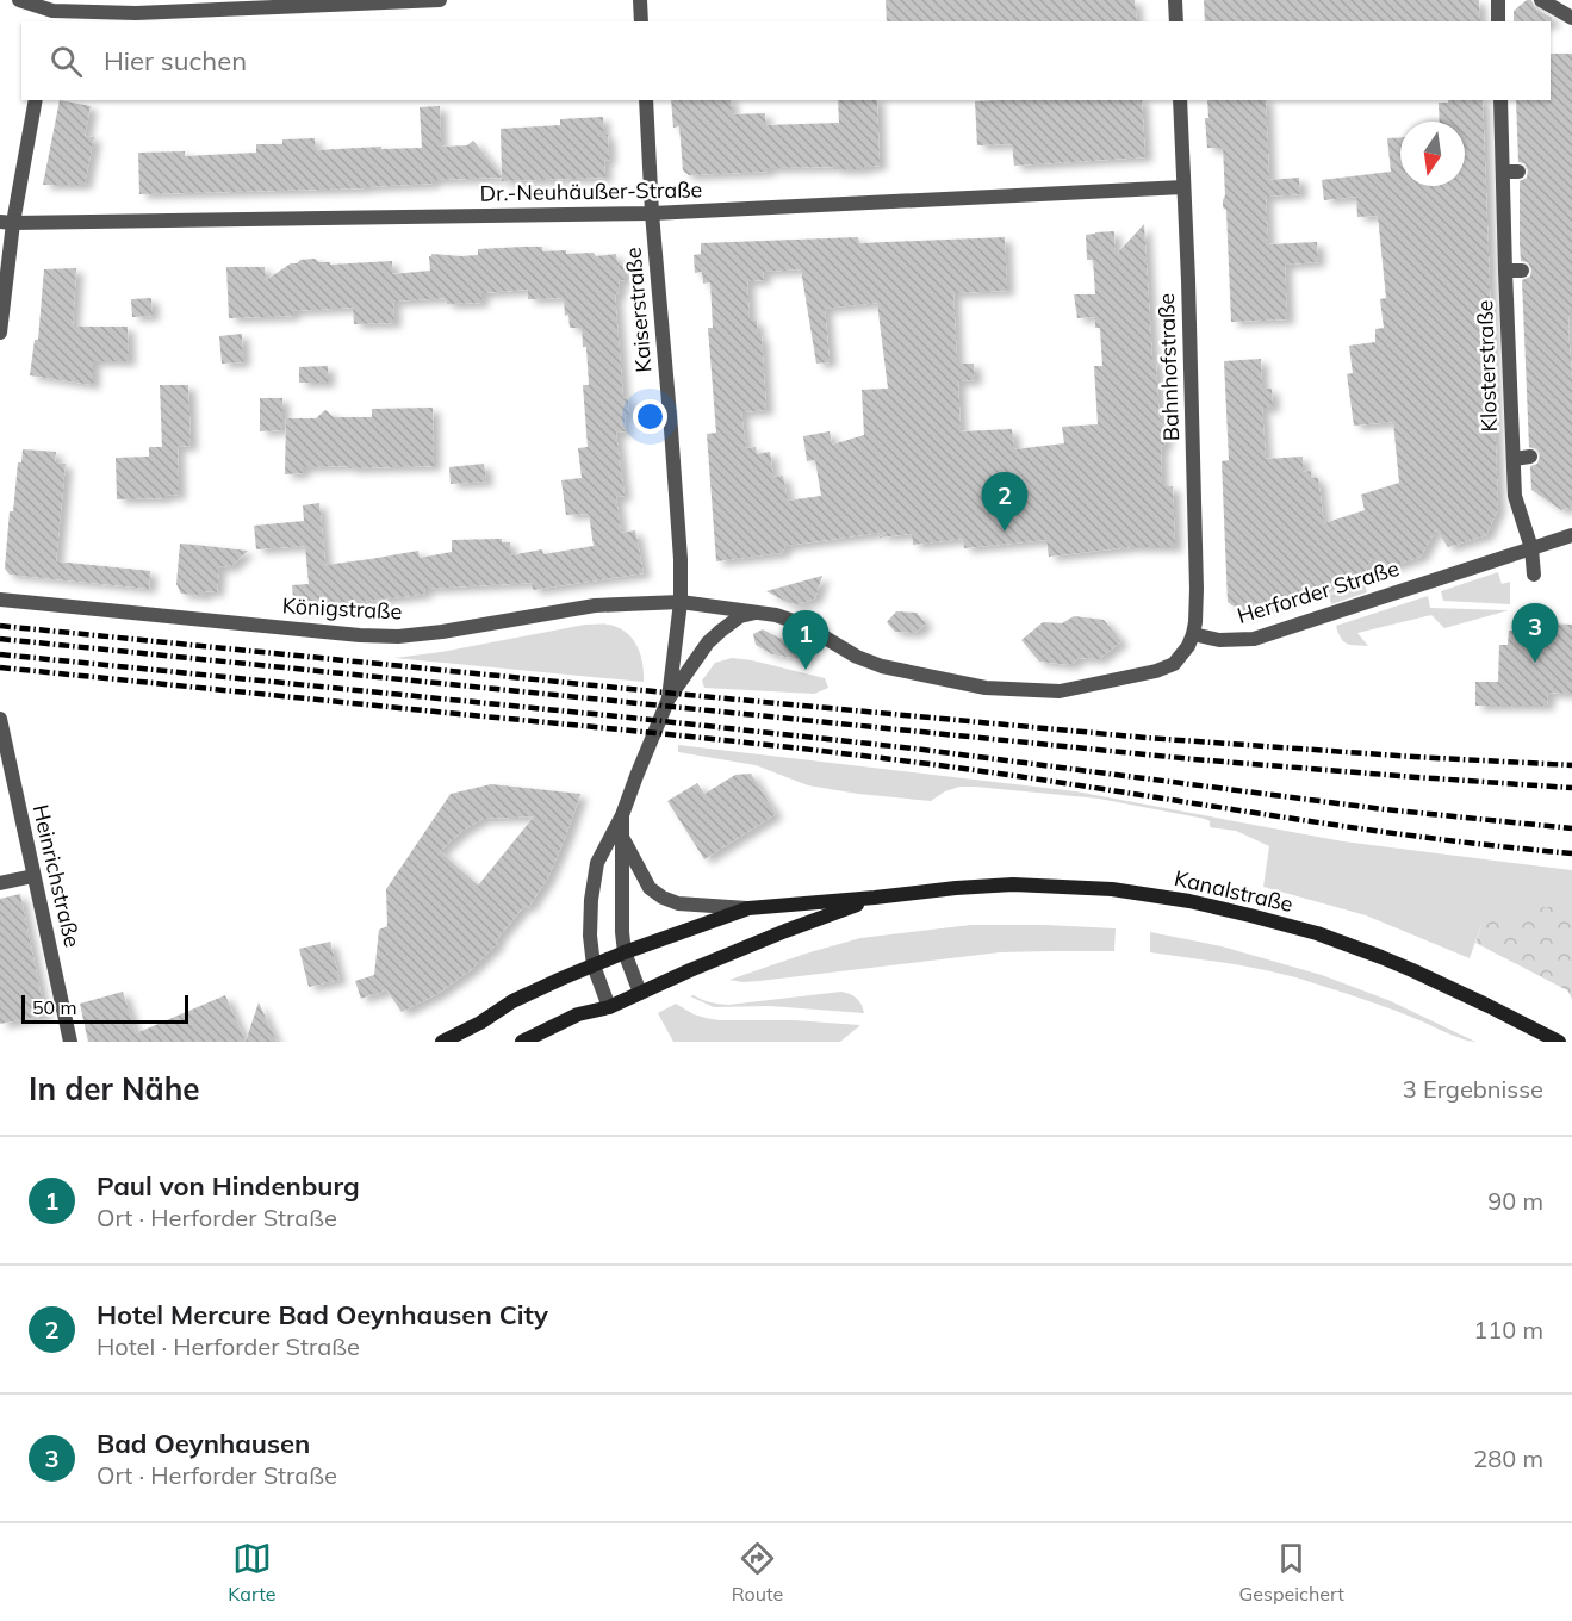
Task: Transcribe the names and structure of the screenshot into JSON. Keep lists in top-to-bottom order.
{
  "streets": {
    "main road": ["Kanalstraße"],
    "street": [
      "Dr.-Neuhäußer-Straße",
      "Kaiserstraße",
      "Klosterstraße",
      "Bahnhofstraße",
      "Herforder Straße",
      "Königstraße",
      "Heinrichstraße"
    ]
  },
  "crossings": [
    ["Dr.-Neuhäußer-Straße", "Kaiserstraße"],
    ["Dr.-Neuhäußer-Straße", "Bahnhofstraße"],
    ["Kaiserstraße", "Königstraße"],
    ["Klosterstraße", "Herforder Straße"],
    ["Bahnhofstraße", "Herforder Straße"]
  ],
  "scale_bar": "50 m",
  "north": "bottom",
  "page": {
    "search": "Hier suchen",
    "pins": ["2", "3", "1"],
    "scale": "50 m",
    "heading": ["In der Nähe", "3 Ergebnisse"],
    "list": [
      {
        "mark": "1",
        "name": "Paul von Hindenburg",
        "note": "Ort · Herforder Straße",
        "value": "90 m"
      },
      {
        "mark": "2",
        "name": "Hotel Mercure Bad Oeynhausen City",
        "note": "Hotel · Herforder Straße",
        "value": "110 m"
      },
      {
        "mark": "3",
        "name": "Bad Oeynhausen",
        "note": "Ort · Herforder Straße",
        "value": "280 m"
      }
    ],
    "nav": ["Karte", "Route", "Gespeichert"]
  }
}
